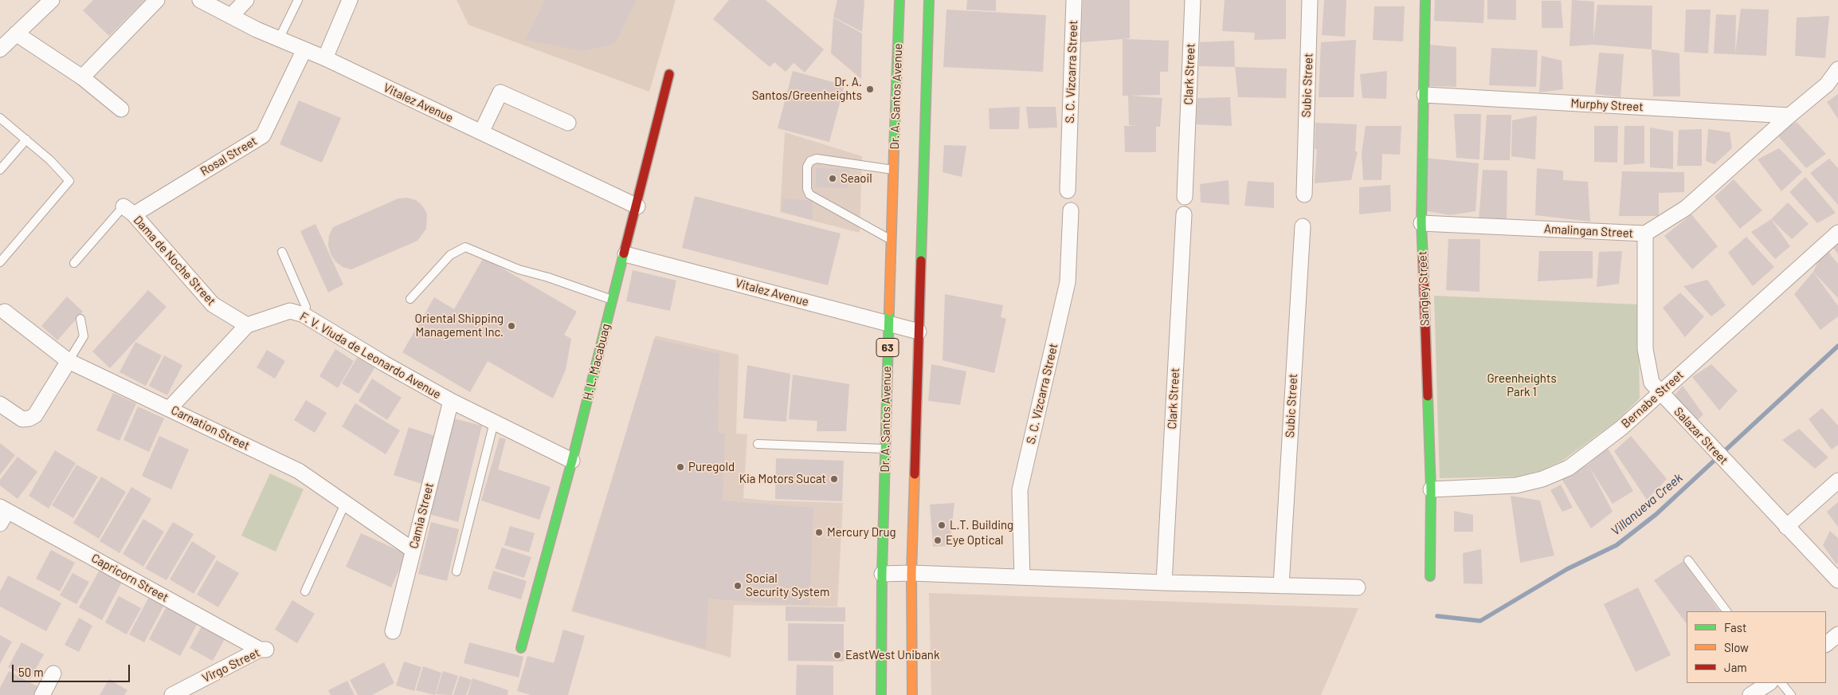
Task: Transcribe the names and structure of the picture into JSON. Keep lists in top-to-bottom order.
{
  "streets": {
    "main road": [
      "Dr. A. Santos Avenue",
      "Sangley Street",
      "63",
      "H. L. Macabuag"
    ],
    "street": [
      "S. C. Vizcarra Street",
      "Clark Street",
      "Subic Street",
      "Vitalez Avenue",
      "Murphy Street",
      "Rosal Street",
      "Amalingan Street",
      "Dama de Noche Street",
      "F. V. Viuda de Leonardo Avenue",
      "Bernabe Street",
      "Carnation Street",
      "Salazar Street",
      "Camia Street",
      "Capricorn Street",
      "Virgo Street"
    ]
  },
  "crossings": [
    ["Dr. A. Santos Avenue", "Vitalez Avenue"],
    ["Vitalez Avenue", "Rosal Street"],
    ["Vitalez Avenue", "H. L. Macabuag"],
    ["Murphy Street", "Amalingan Street"],
    ["Murphy Street", "Sangley Street"],
    ["Rosal Street", "Dama de Noche Street"],
    ["Amalingan Street", "Sangley Street"],
    ["Amalingan Street", "Salazar Street"],
    ["Dama de Noche Street", "F. V. Viuda de Leonardo Avenue"],
    ["Sangley Street", "Bernabe Street"],
    ["F. V. Viuda de Leonardo Avenue", "H. L. Macabuag"],
    ["F. V. Viuda de Leonardo Avenue", "Carnation Street"],
    ["F. V. Viuda de Leonardo Avenue", "Camia Street"],
    ["Bernabe Street", "Salazar Street"],
    ["Carnation Street", "Camia Street"],
    ["Capricorn Street", "Virgo Street"]
  ],
  "water": ["Villanueva Creek"],
  "parks": ["Greenheights Park 1"],
  "places": [
    "Dr. A. Santos/Greenheights",
    "Seaoil",
    "Oriental Shipping Management Inc.",
    "Puregold",
    "Kia Motors Sucat",
    "L.T. Building",
    "Mercury Drug",
    "Eye Optical",
    "Social Security System",
    "EastWest Unibank"
  ],
  "legend": ["Fast", "Slow", "Jam"],
  "scale_bar": "50 m"
}
